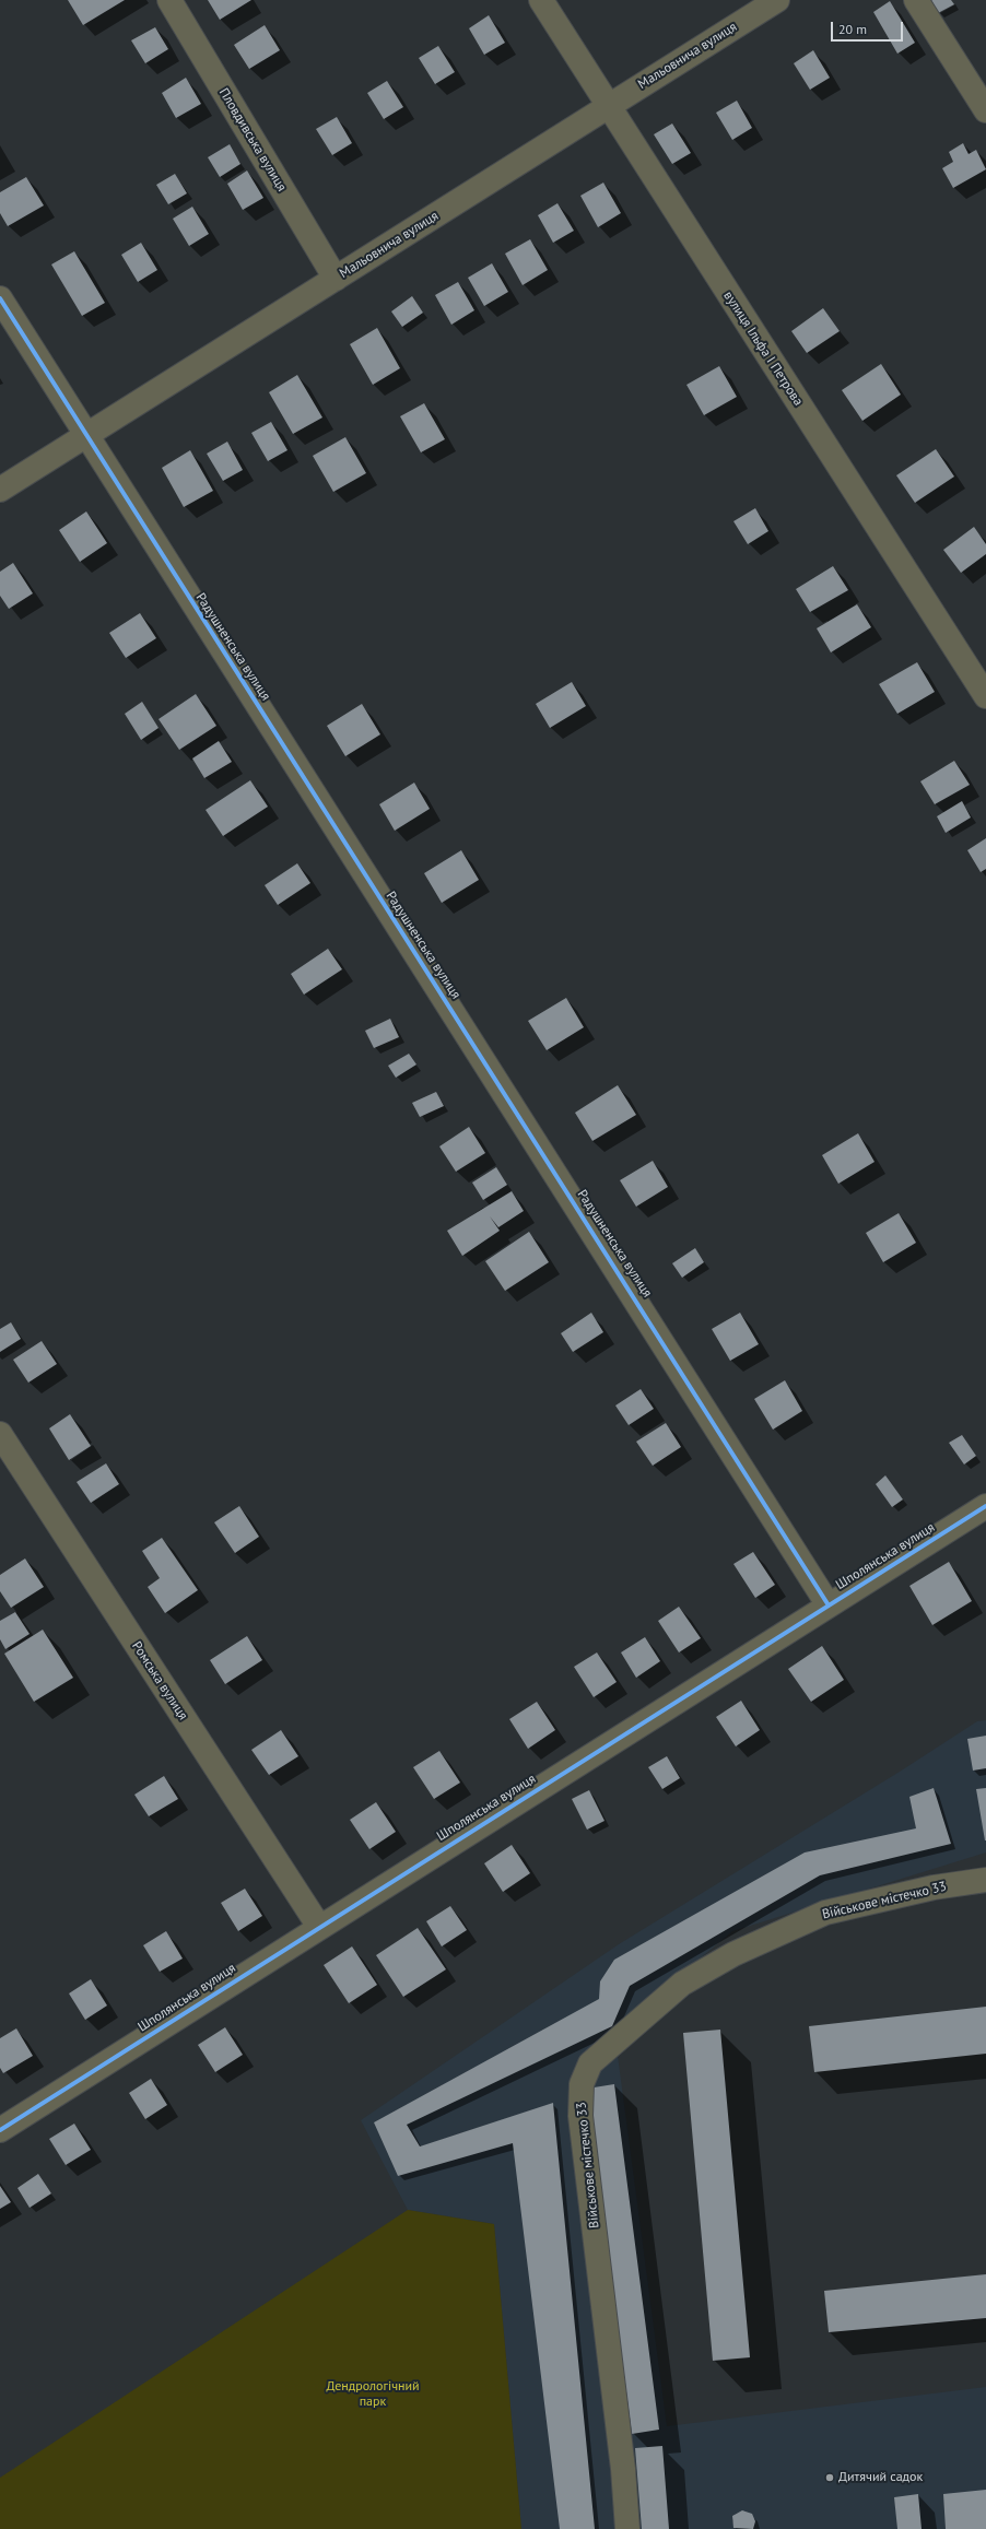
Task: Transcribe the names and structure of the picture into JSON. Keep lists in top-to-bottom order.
{
  "streets": {
    "street": [
      "Мальовнича вулиця",
      "Пловдивська вулиця",
      "вулиця Ільфа І Петрова",
      "Радушненська вулиця",
      "Шполянська вулиця",
      "Ромська вулиця",
      "Військове містечко 33"
    ]
  },
  "crossings": [
    ["Мальовнича вулиця", "Пловдивська вулиця"],
    ["Мальовнича вулиця", "вулиця Ільфа І Петрова"],
    ["Мальовнича вулиця", "Радушненська вулиця"],
    ["Радушненська вулиця", "Шполянська вулиця"],
    ["Шполянська вулиця", "Ромська вулиця"]
  ],
  "parks": ["Дендрологічний парк"],
  "places": ["Дитячий садок"],
  "scale_bar": "20 m"
}
